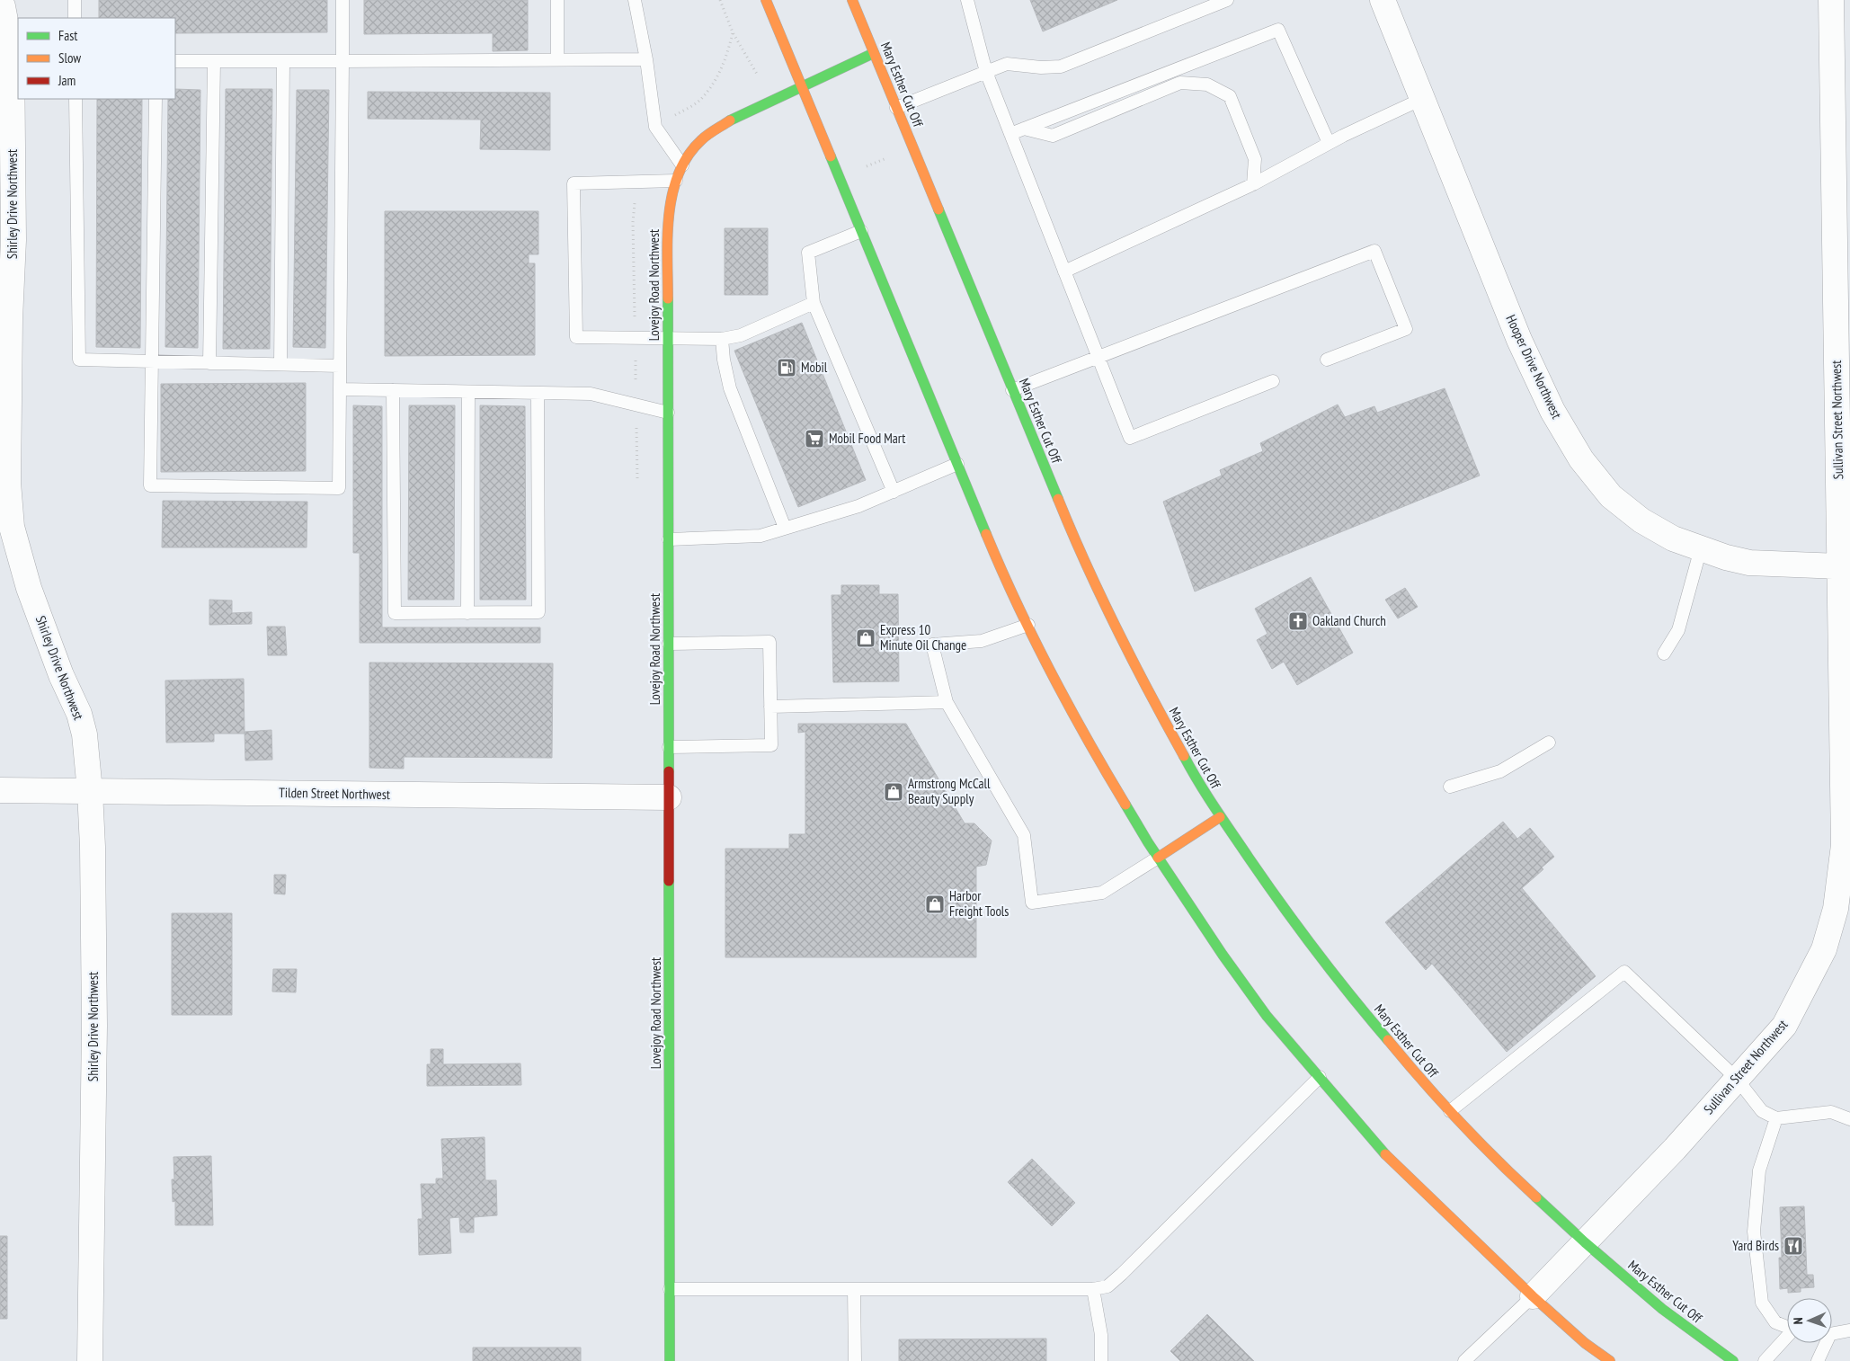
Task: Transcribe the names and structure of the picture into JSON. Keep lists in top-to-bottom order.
{
  "streets": {
    "main road": ["Mary Esther Cut Off", "Lovejoy Road Northwest"],
    "street": [
      "Shirley Drive Northwest",
      "Hooper Drive Northwest",
      "Sullivan Street Northwest",
      "Tilden Street Northwest"
    ]
  },
  "crossings": [
    ["Mary Esther Cut Off", "Lovejoy Road Northwest"],
    ["Mary Esther Cut Off", "Sullivan Street Northwest"],
    ["Shirley Drive Northwest", "Tilden Street Northwest"],
    ["Lovejoy Road Northwest", "Tilden Street Northwest"],
    ["Hooper Drive Northwest", "Sullivan Street Northwest"]
  ],
  "places": {
    "fuel station": ["Mobil"],
    "supermarket": ["Mobil Food Mart"],
    "church": ["Oakland Church"],
    "shop": ["Express 10 Minute Oil Change", "Armstrong McCall Beauty Supply", "Harbor Freight Tools"],
    "restaurant": ["Yard Birds"]
  },
  "legend": ["Fast", "Slow", "Jam"],
  "north": "left"
}
